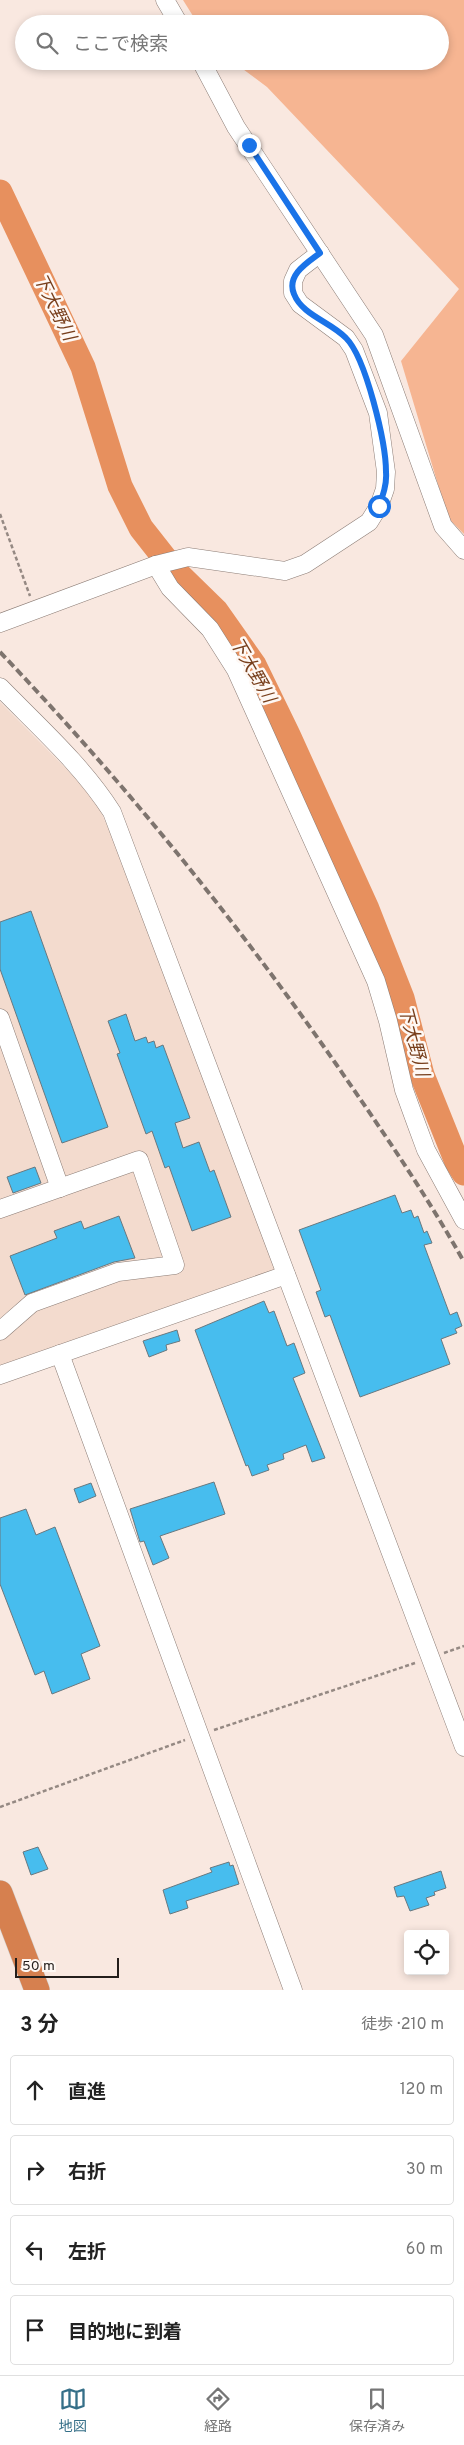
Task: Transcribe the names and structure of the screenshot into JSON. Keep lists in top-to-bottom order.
{
  "water": ["下大野川"],
  "scale_bar": "50 m",
  "page": {
    "search": "ここで検索",
    "scale": "50 m",
    "heading": ["3 分", "徒歩 · 210 m"],
    "list": [
      ["直進", "120 m"],
      ["右折", "30 m"],
      ["左折", "60 m"],
      "目的地に到着"
    ],
    "nav": ["地図", "経路", "保存済み"]
  }
}
